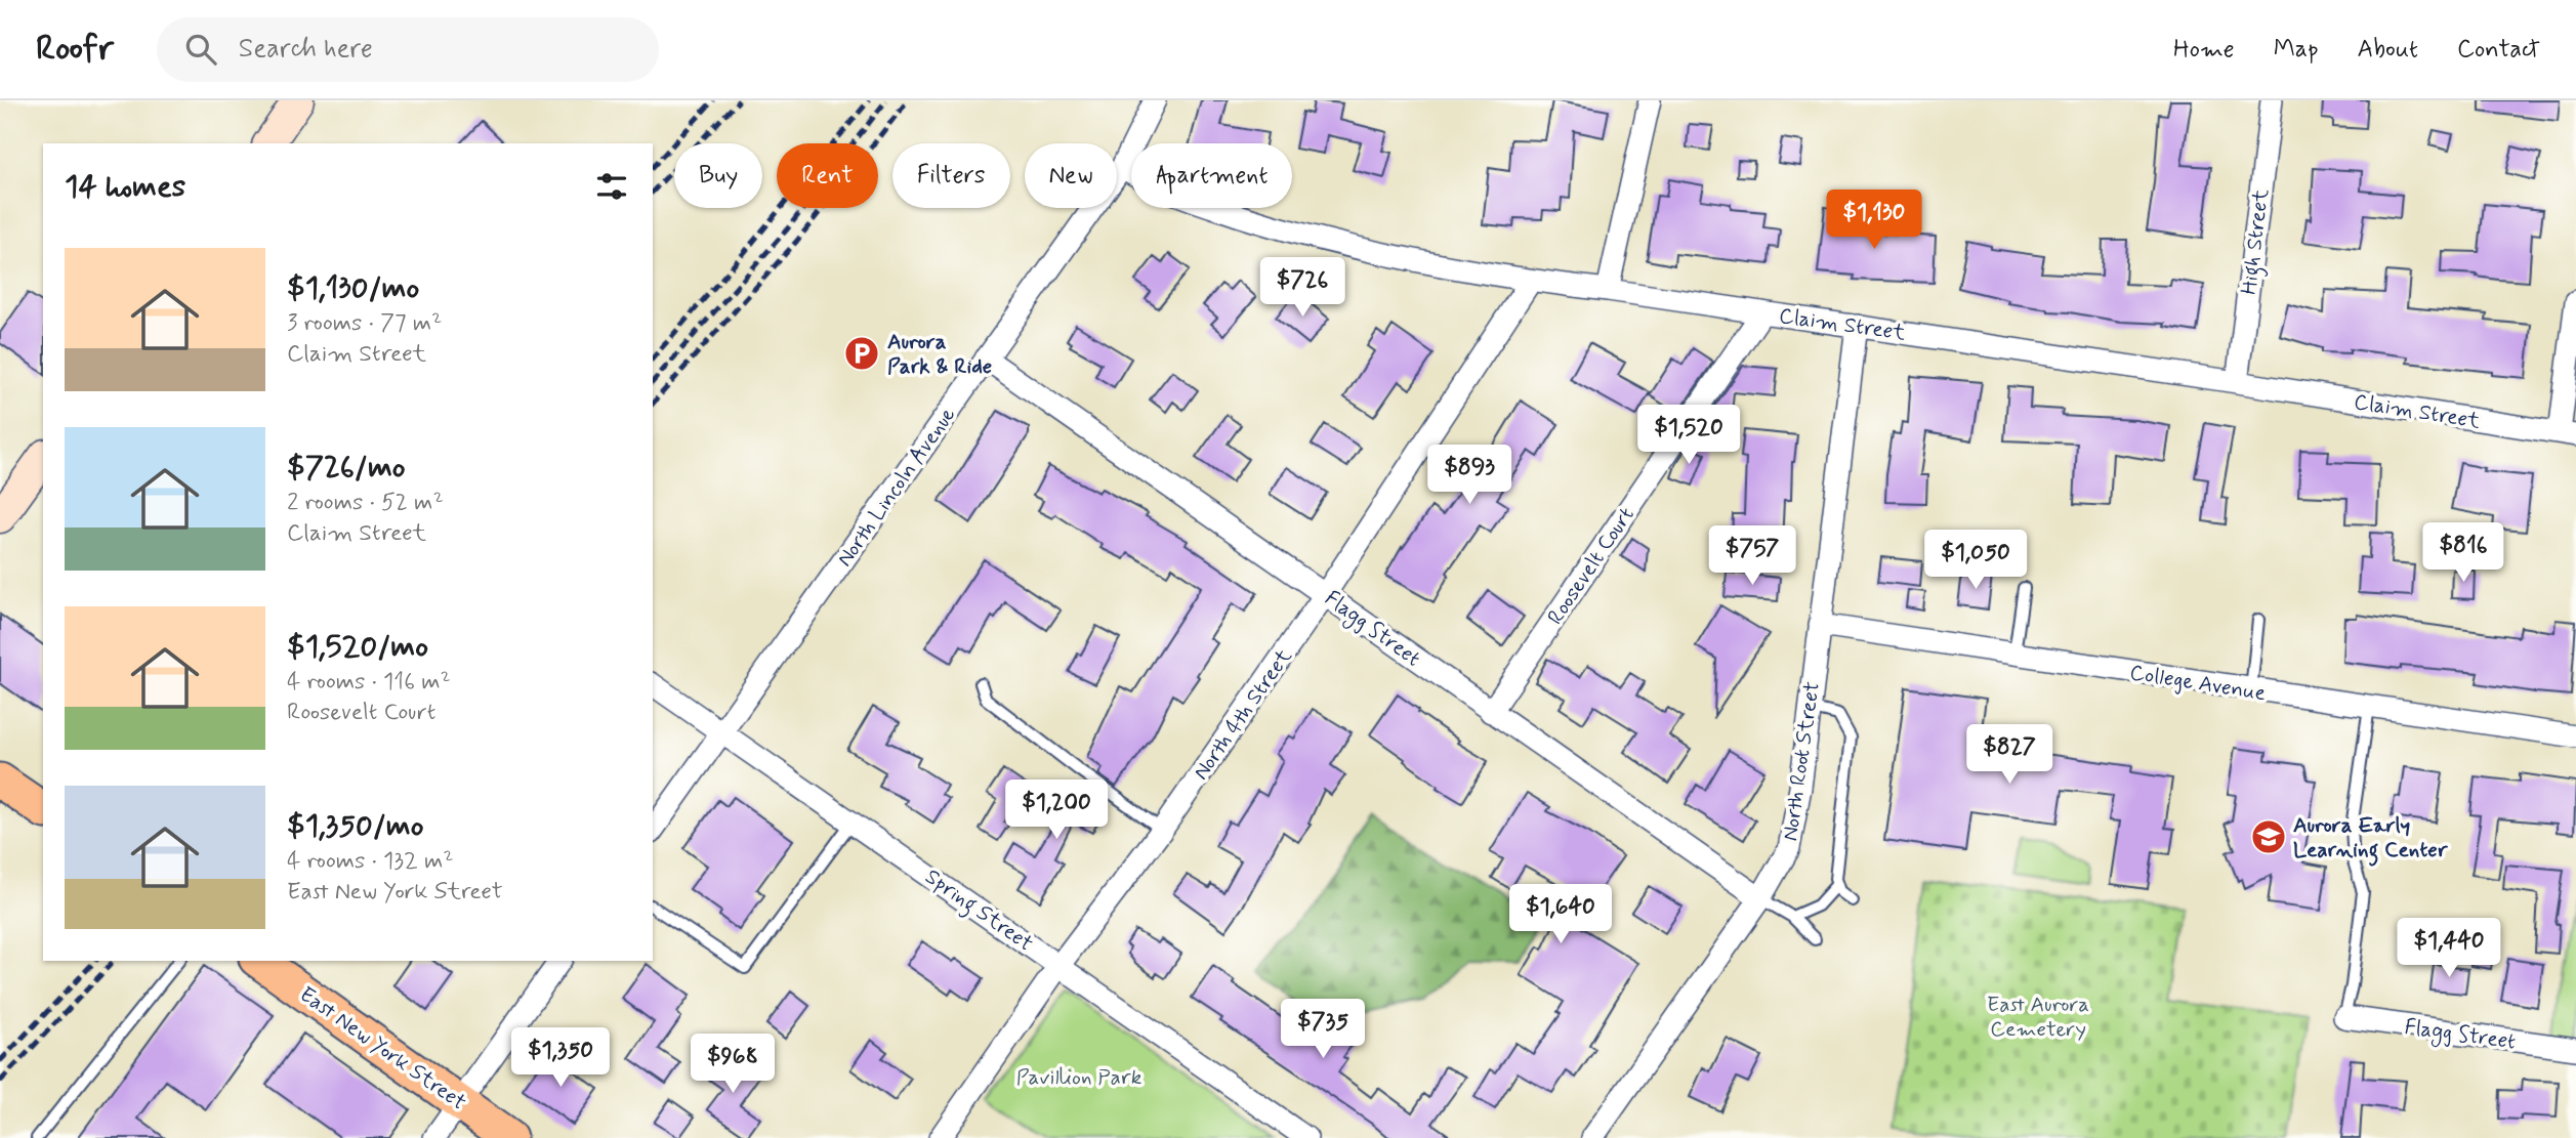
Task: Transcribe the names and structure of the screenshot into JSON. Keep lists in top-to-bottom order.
{
  "streets": {
    "main road": ["East New York Street"],
    "street": [
      "High Street",
      "Claim Street",
      "North Lincoln Avenue",
      "Roosevelt Court",
      "Flagg Street",
      "College Avenue",
      "North 4th Street",
      "North Root Street",
      "Spring Street"
    ]
  },
  "crossings": [
    ["High Street", "Claim Street"],
    ["Claim Street", "North Lincoln Avenue"],
    ["Claim Street", "Roosevelt Court"],
    ["Claim Street", "North 4th Street"],
    ["Claim Street", "North Root Street"],
    ["North Lincoln Avenue", "Flagg Street"],
    ["North Lincoln Avenue", "Spring Street"],
    ["Roosevelt Court", "Flagg Street"],
    ["Flagg Street", "North 4th Street"],
    ["Flagg Street", "North Root Street"],
    ["College Avenue", "North Root Street"],
    ["North 4th Street", "Spring Street"]
  ],
  "parks": ["East Aurora Cemetery", "Pavillion Park"],
  "places": {
    "parking": ["Aurora Park & Ride"],
    "school or university": ["Aurora Early Learning Center"]
  },
  "page": {
    "header": "Roofr",
    "search": "Search here",
    "nav": [
      "Home",
      "Map",
      "About",
      "Contact"
    ],
    "chip": [
      "Buy",
      "Rent",
      "Filters",
      "New",
      "Apartment"
    ],
    "heading": "14 homes",
    "price": [
      "$1,130",
      "$726",
      "$1,520",
      "$893",
      "$816",
      "$757",
      "$1,050",
      "$827",
      "$1,200",
      "$1,640",
      "$1,440",
      "$735",
      "$1,350",
      "$968"
    ],
    "list": [
      {
        "name": "$1,130/mo",
        "note": "3 rooms · 77 m² · Claim Street"
      },
      {
        "name": "$726/mo",
        "note": "2 rooms · 52 m² · Claim Street"
      },
      {
        "name": "$1,520/mo",
        "note": "4 rooms · 116 m² · Roosevelt Court"
      },
      {
        "name": "$1,350/mo",
        "note": "4 rooms · 132 m² · East New York Street"
      }
    ]
  }
}
